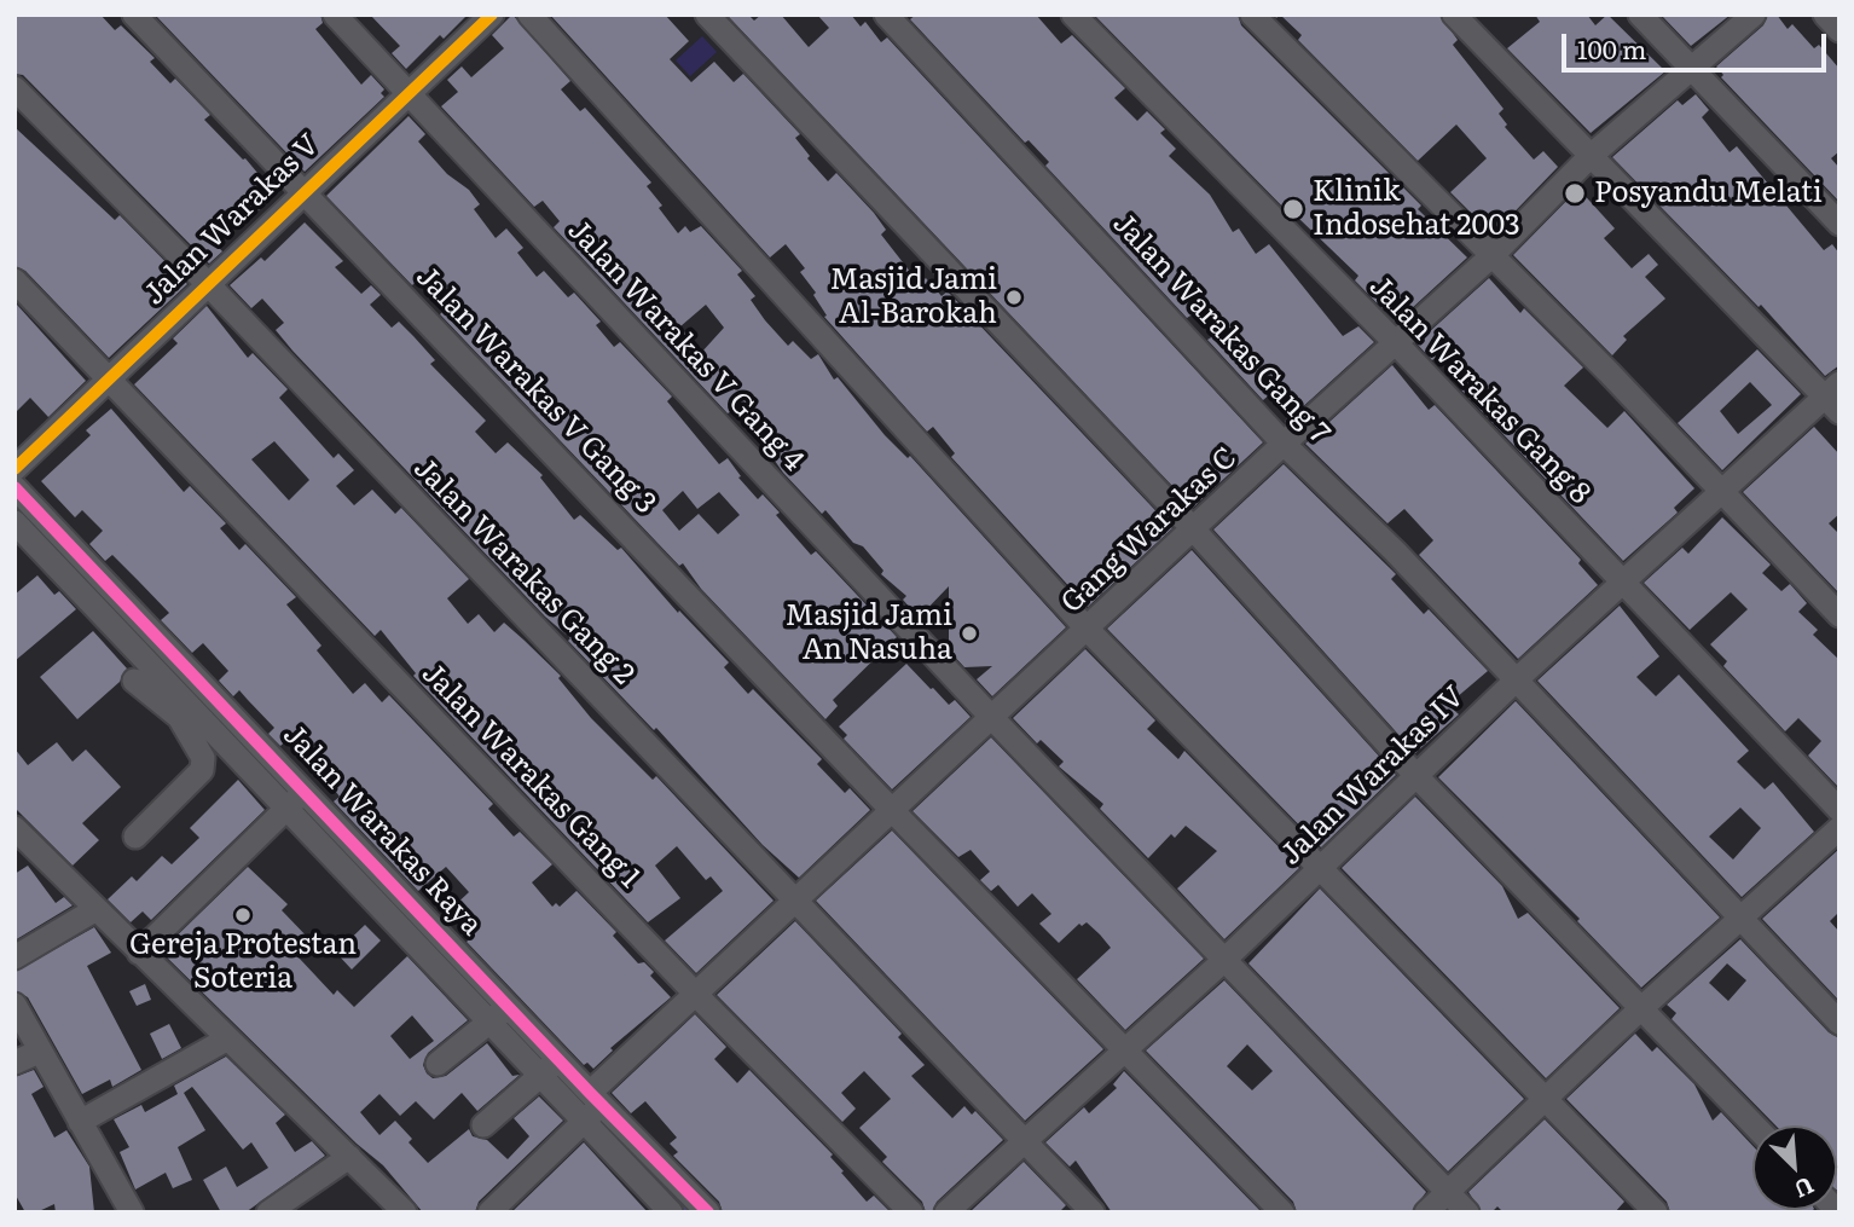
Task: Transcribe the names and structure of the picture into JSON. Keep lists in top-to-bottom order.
{
  "streets": {
    "street": [
      "Jalan Warakas V",
      "Jalan Warakas Gang 7",
      "Jalan Warakas V Gang 4",
      "Jalan Warakas V Gang 3",
      "Jalan Warakas Gang 8",
      "Gang Warakas C",
      "Jalan Warakas Gang 2",
      "Jalan Warakas Gang 1",
      "Jalan Warakas IV",
      "Jalan Warakas Raya"
    ]
  },
  "crossings": [
    ["Jalan Warakas V", "Jalan Warakas V Gang 4"],
    ["Jalan Warakas V", "Jalan Warakas V Gang 3"],
    ["Jalan Warakas V", "Jalan Warakas Gang 2"],
    ["Jalan Warakas V", "Jalan Warakas Gang 1"],
    ["Jalan Warakas Gang 7", "Gang Warakas C"],
    ["Jalan Warakas Gang 7", "Jalan Warakas IV"],
    ["Jalan Warakas V Gang 4", "Gang Warakas C"],
    ["Jalan Warakas V Gang 4", "Jalan Warakas IV"],
    ["Jalan Warakas V Gang 3", "Gang Warakas C"],
    ["Jalan Warakas V Gang 3", "Jalan Warakas IV"],
    ["Jalan Warakas Gang 8", "Gang Warakas C"],
    ["Jalan Warakas Gang 8", "Jalan Warakas IV"],
    ["Gang Warakas C", "Jalan Warakas Gang 2"],
    ["Gang Warakas C", "Jalan Warakas Gang 1"],
    ["Gang Warakas C", "Jalan Warakas Raya"],
    ["Jalan Warakas Gang 2", "Jalan Warakas IV"]
  ],
  "places": [
    "Posyandu Melati",
    "Klinik Indosehat 2003",
    "Masjid Jami Al-Barokah",
    "Masjid Jami An Nasuha",
    "Gereja Protestan Soteria"
  ],
  "scale_bar": "100 m",
  "north": "bottom right"
}
